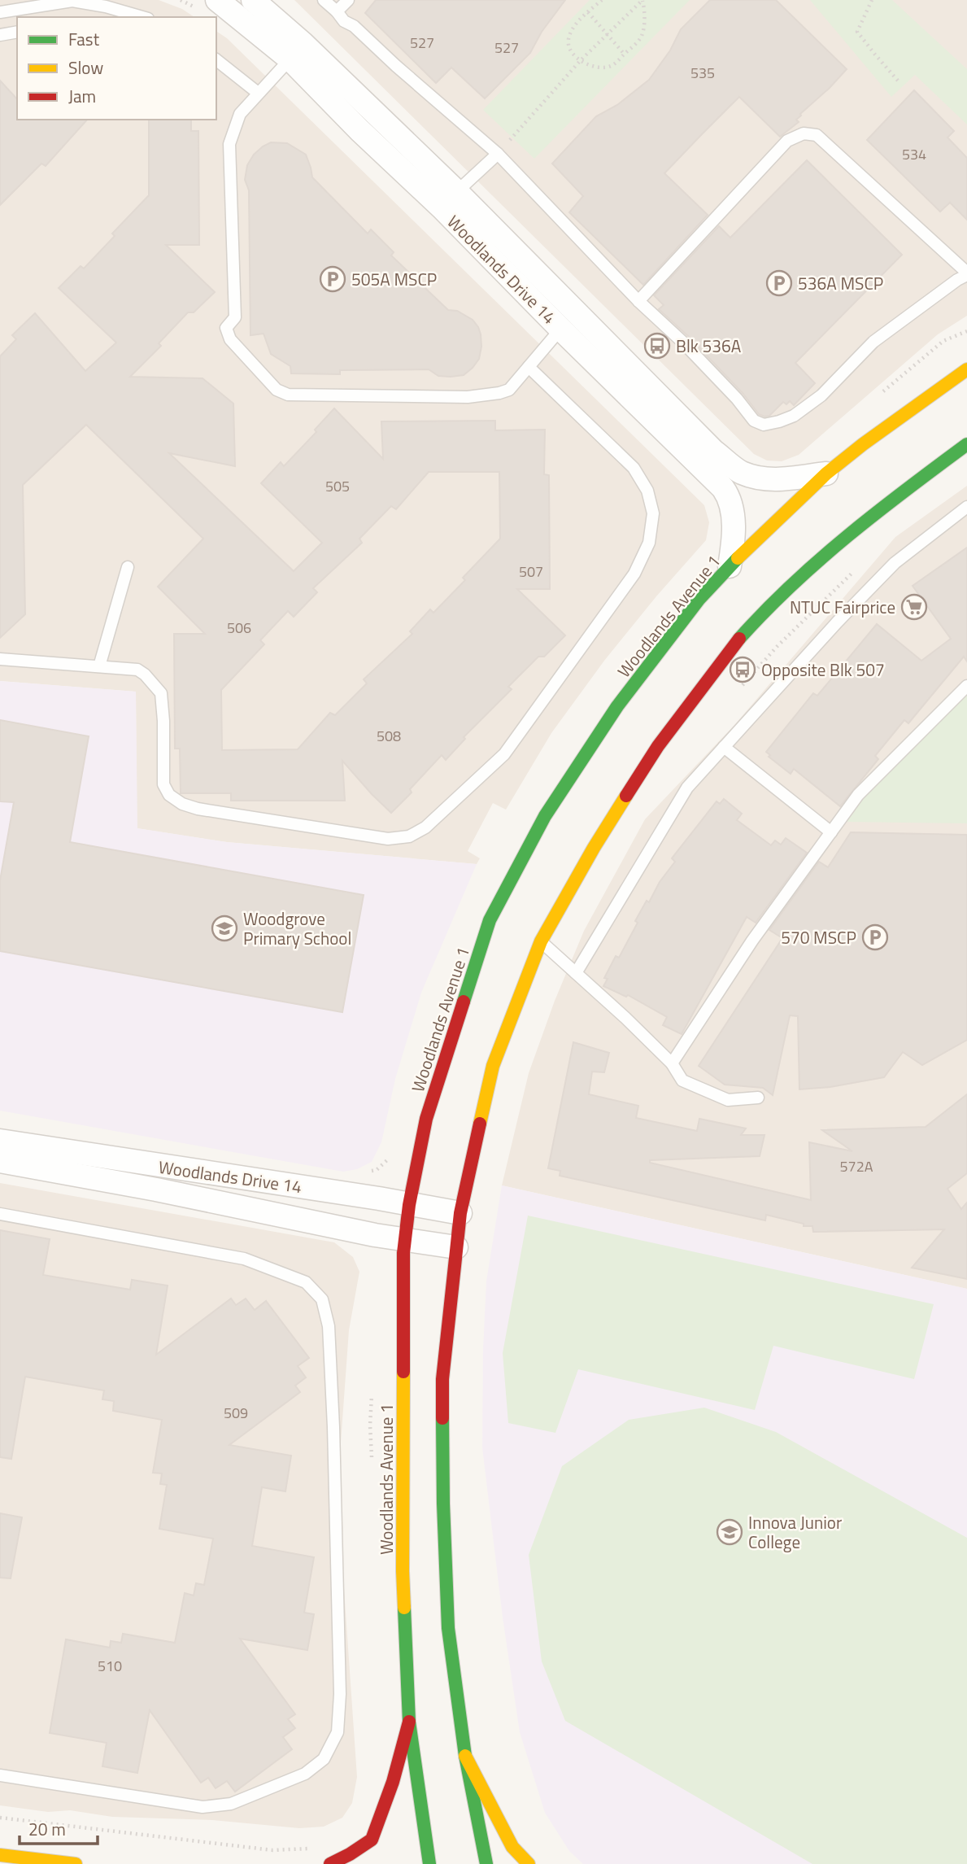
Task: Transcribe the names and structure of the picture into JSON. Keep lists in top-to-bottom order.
{
  "streets": {
    "street": ["Woodlands Drive 14", "Woodlands Avenue 1"]
  },
  "crossings": [
    ["Woodlands Drive 14", "Woodlands Avenue 1"]
  ],
  "places": {
    "parking": ["505A MSCP", "536A MSCP", "570 MSCP"],
    "bus stop": ["Blk 536A", "Opposite Blk 507"],
    "supermarket": ["NTUC Fairprice"],
    "school or university": ["Woodgrove Primary School", "Innova Junior College"]
  },
  "house_numbers": [
    "527",
    "527",
    "535",
    "534",
    "505",
    "507",
    "506",
    "508",
    "572A",
    "509",
    "510"
  ],
  "legend": ["Fast", "Slow", "Jam"],
  "scale_bar": "20 m"
}
